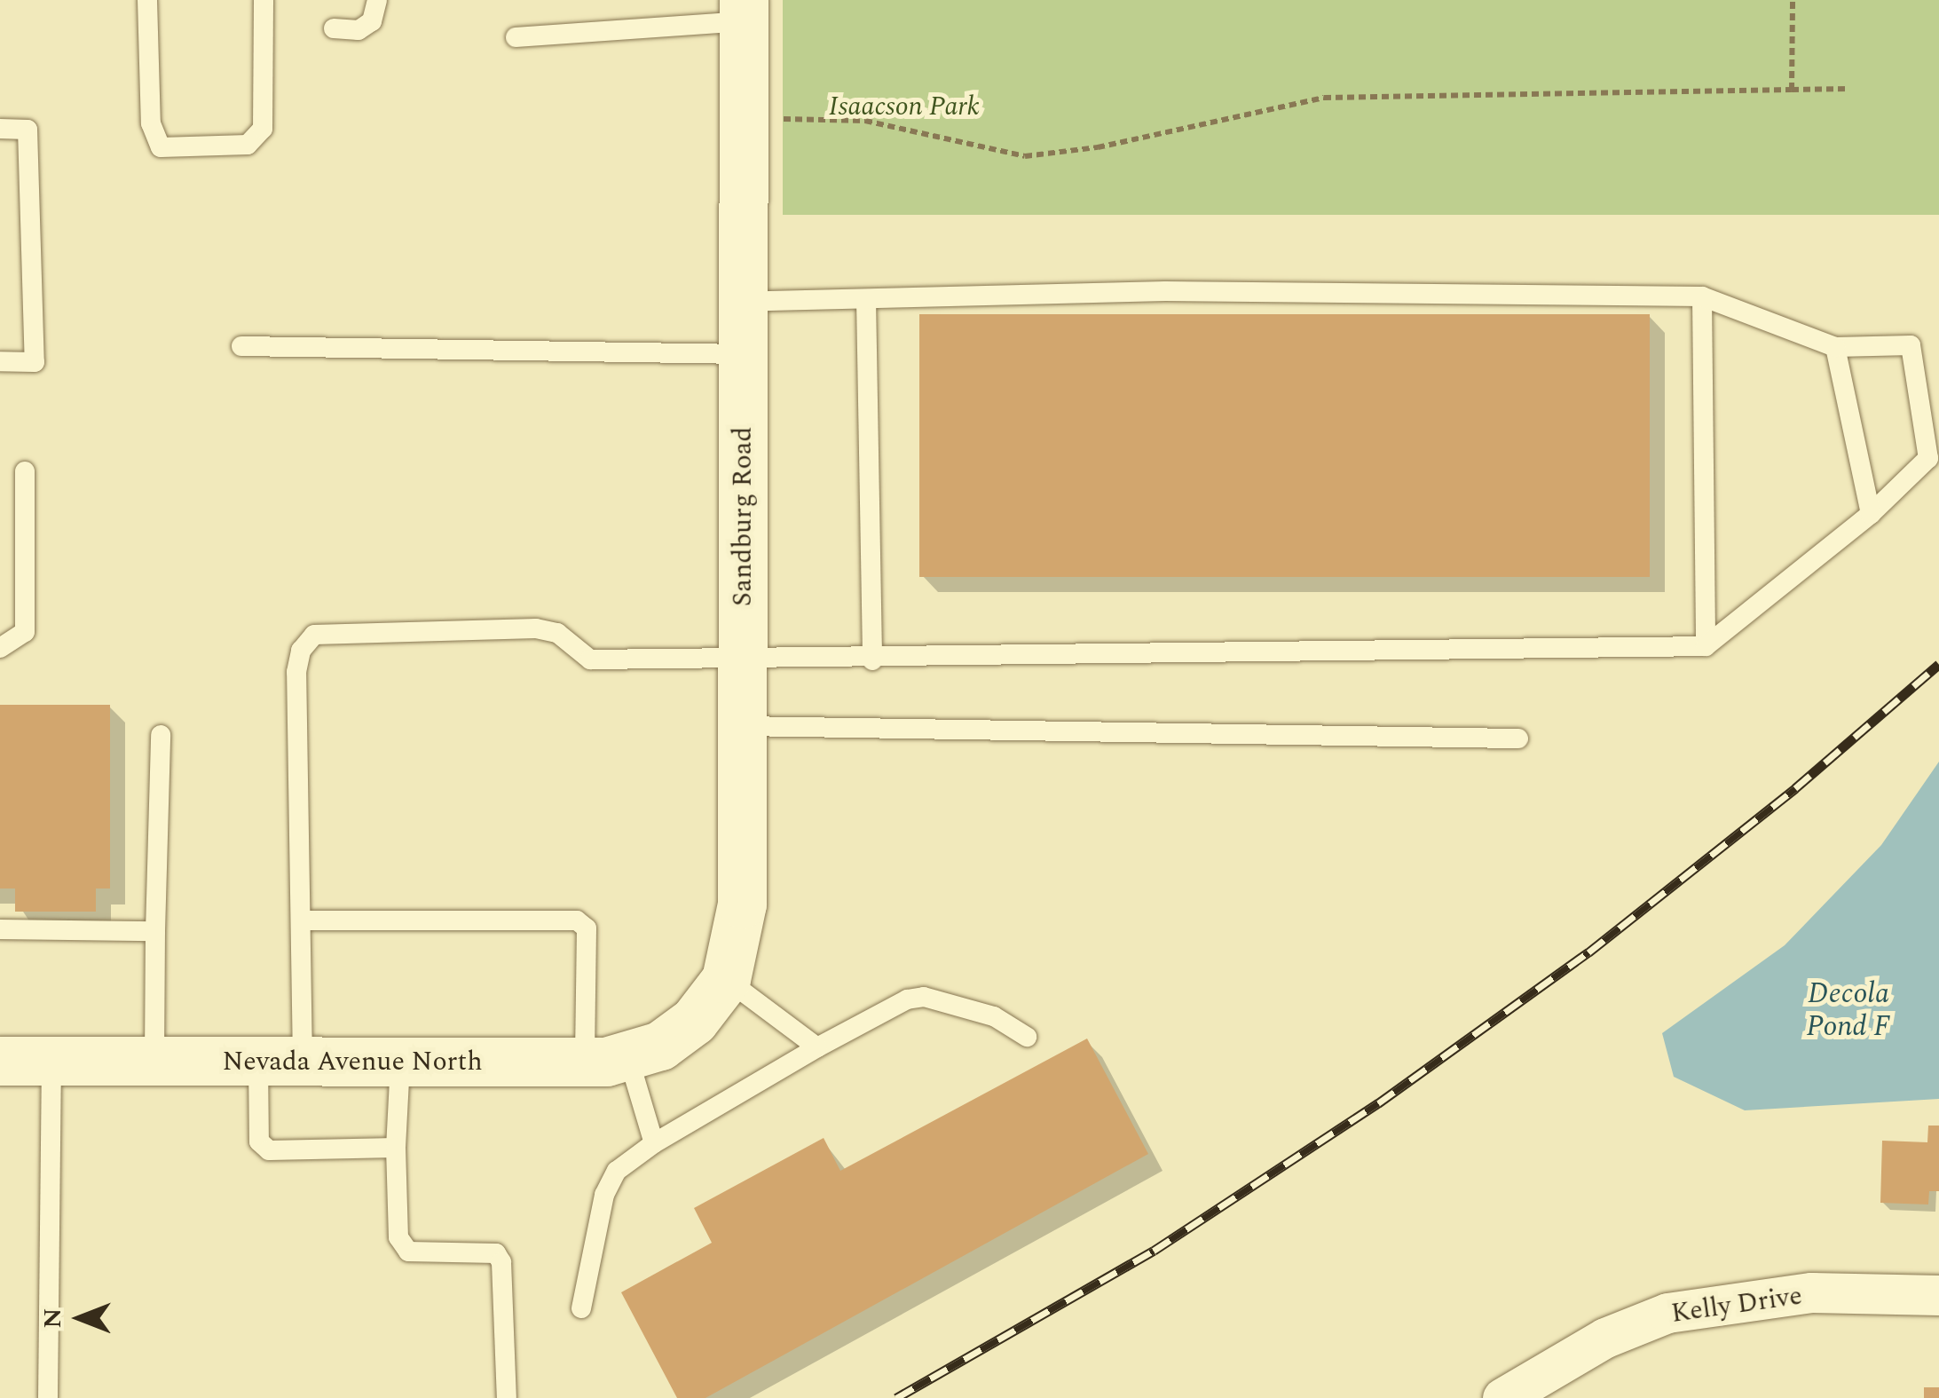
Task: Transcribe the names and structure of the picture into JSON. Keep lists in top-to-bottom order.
{
  "streets": {
    "street": ["Sandburg Road", "Nevada Avenue North", "Kelly Drive"]
  },
  "crossings": [
    ["Sandburg Road", "Nevada Avenue North"]
  ],
  "water": ["Decola Pond F"],
  "parks": ["Isaacson Park"],
  "north": "left"
}
